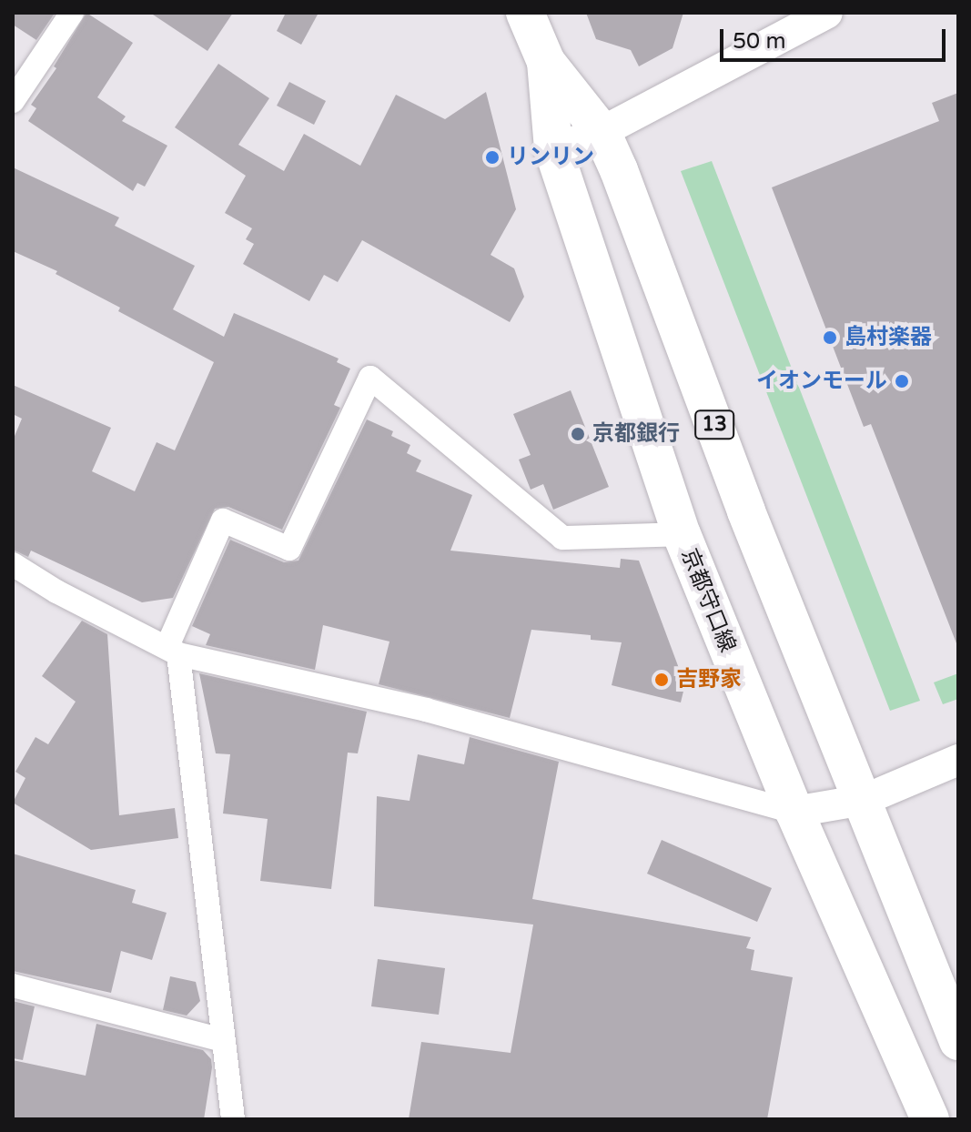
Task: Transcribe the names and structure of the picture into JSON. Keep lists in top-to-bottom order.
{
  "streets": {
    "main road": ["13", "京都守口線"]
  },
  "places": [
    "リンリン",
    "島村楽器",
    "イオンモール",
    "京都銀行",
    "吉野家"
  ],
  "scale_bar": "50 m"
}
